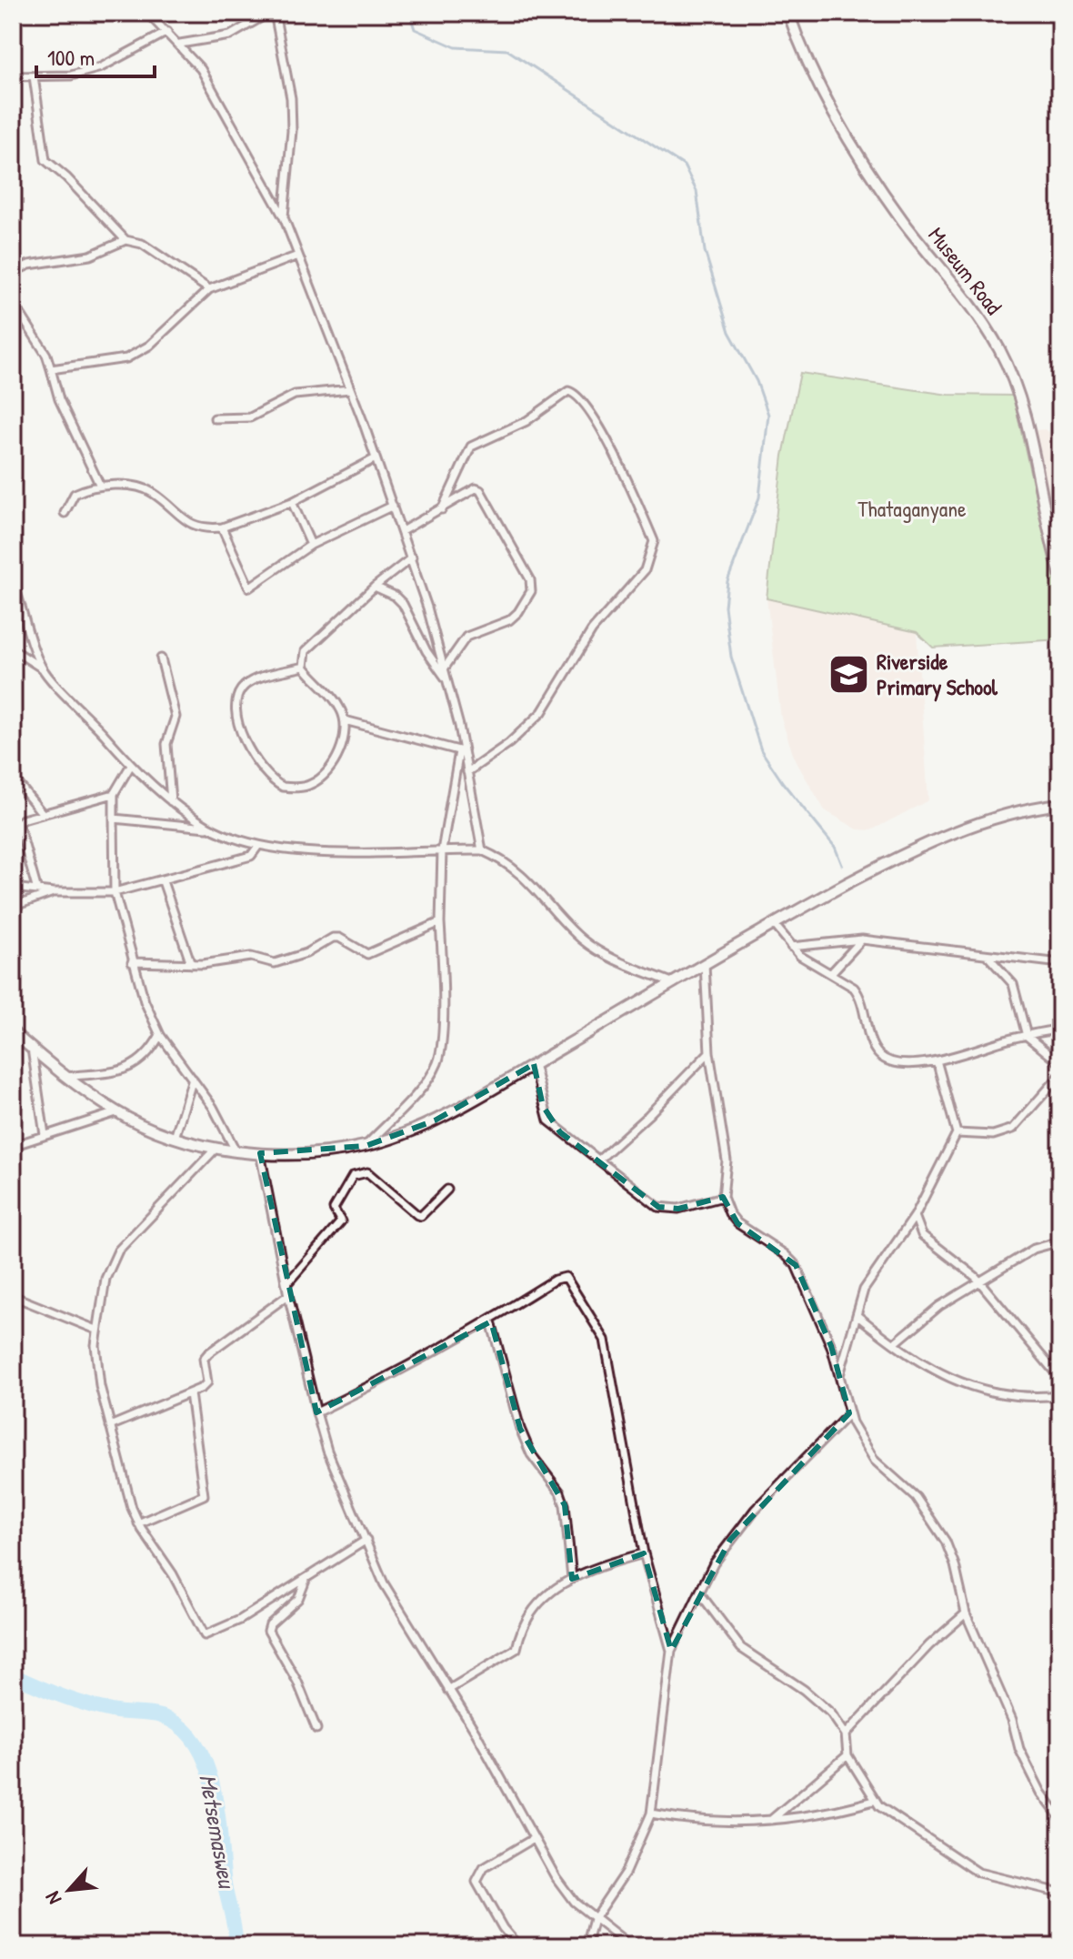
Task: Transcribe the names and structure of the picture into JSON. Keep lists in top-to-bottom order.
{
  "streets": {
    "street": ["Museum Road"]
  },
  "water": ["Metsemasweu"],
  "parks": ["Thataganyane"],
  "places": {
    "school or university": ["Riverside Primary School"]
  },
  "scale_bar": "100 m",
  "north": "bottom left"
}
